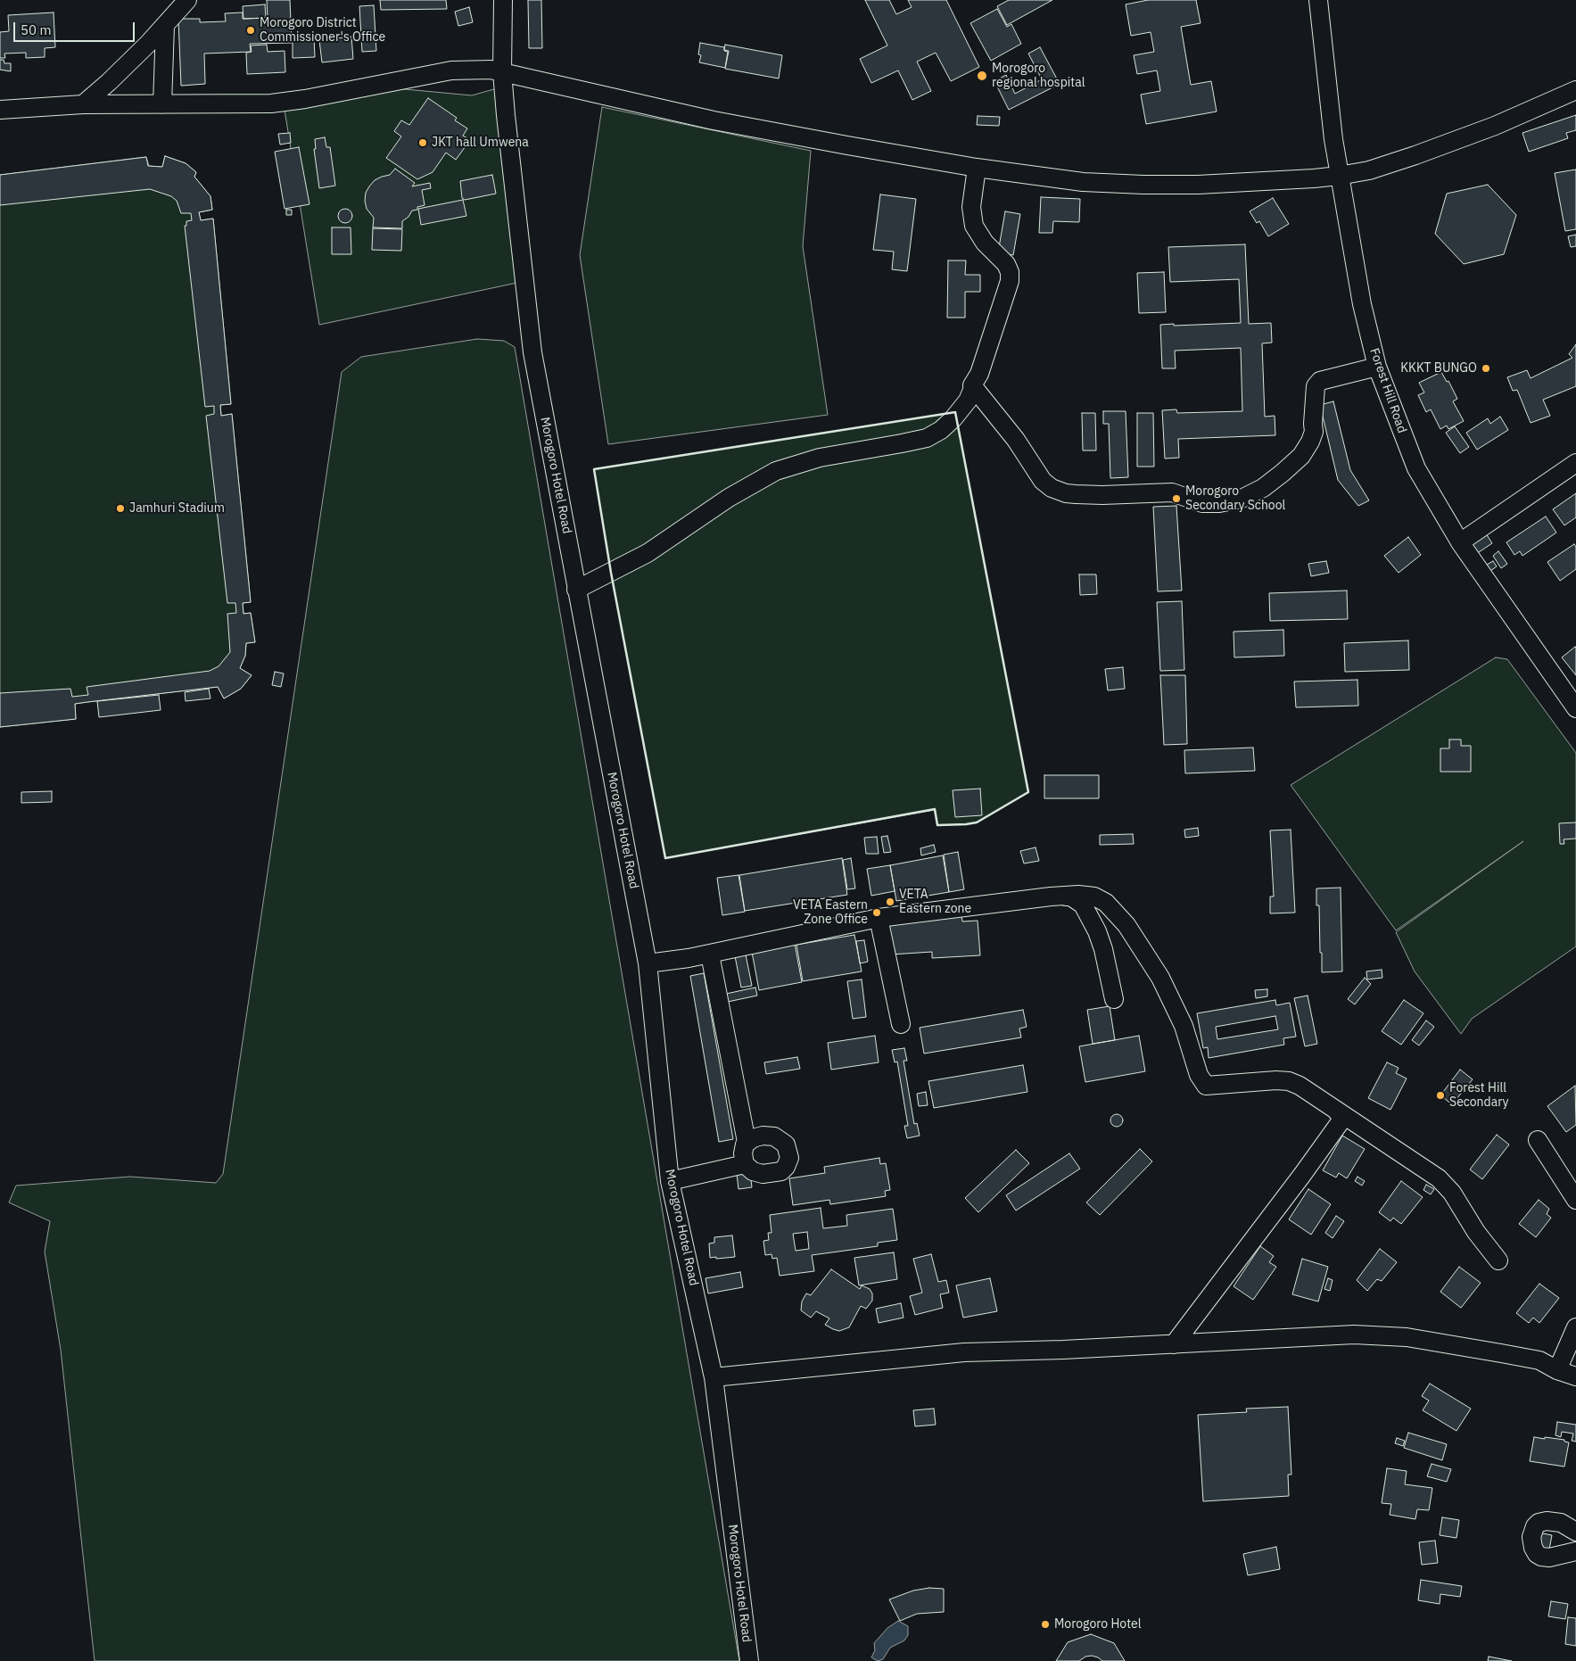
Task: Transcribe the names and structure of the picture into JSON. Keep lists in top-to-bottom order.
{
  "streets": {
    "street": ["Forest Hill Road", "Morogoro Hotel Road"]
  },
  "places": [
    "Morogoro District Commissioner's Office",
    "Morogoro regional hospital",
    "JKT hall Umwena",
    "KKKT BUNGO",
    "Morogoro Secondary School",
    "Jamhuri Stadium",
    "VETA Eastern zone",
    "VETA Eastern Zone Office",
    "Forest Hill Secondary",
    "Morogoro Hotel"
  ],
  "scale_bar": "50 m"
}
